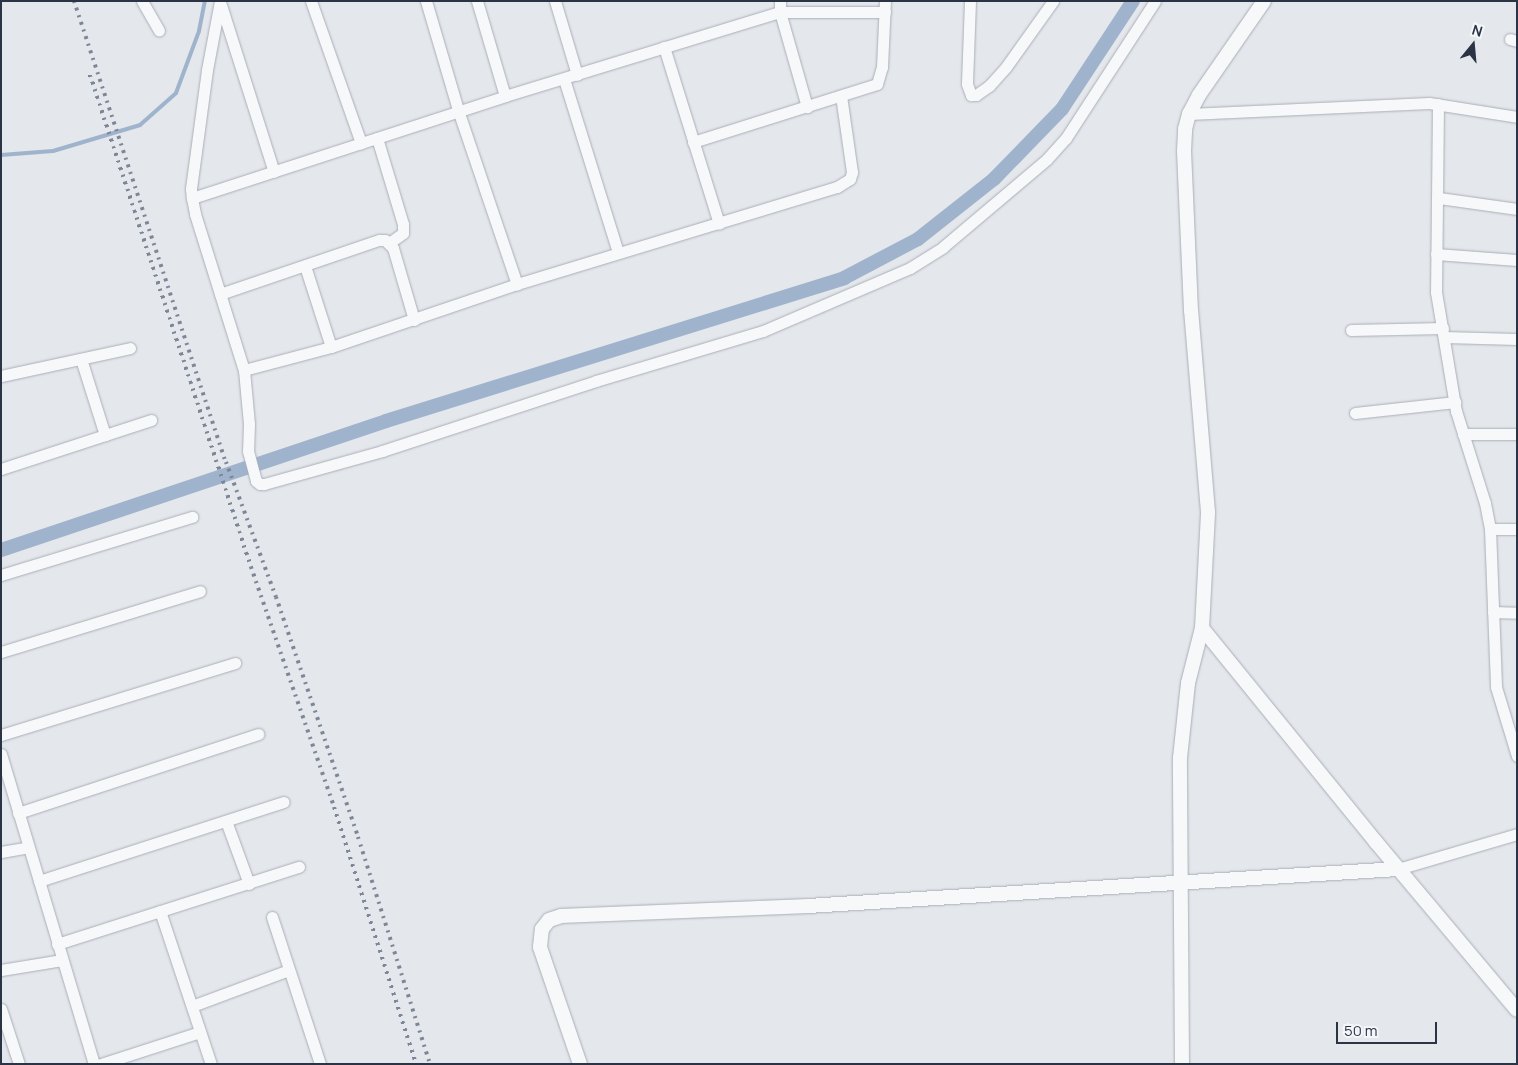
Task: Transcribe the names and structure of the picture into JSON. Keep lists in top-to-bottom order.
{
  "scale_bar": "50 m",
  "north": "top"
}
